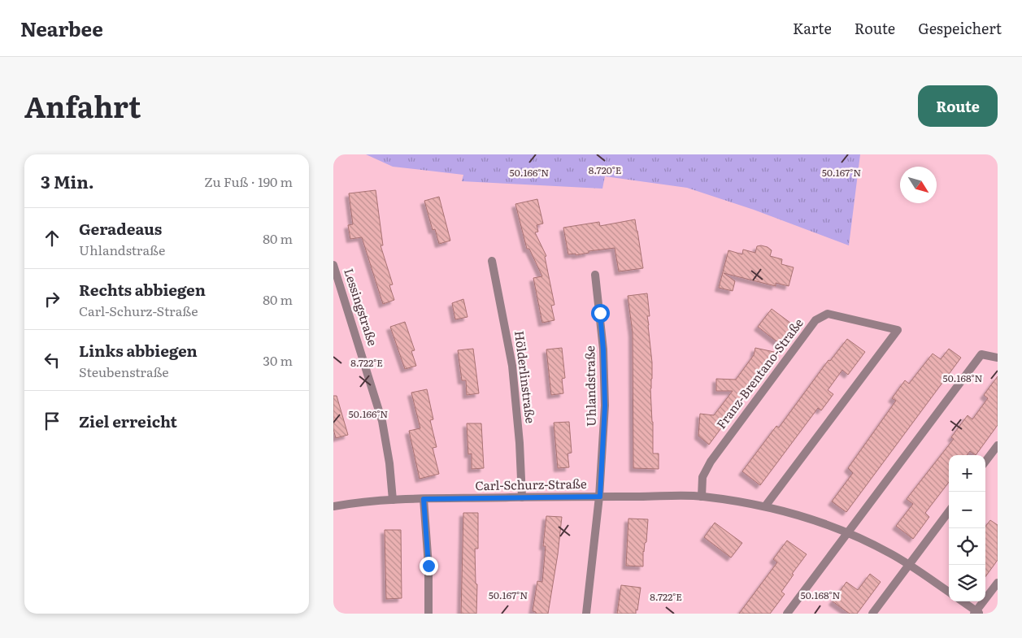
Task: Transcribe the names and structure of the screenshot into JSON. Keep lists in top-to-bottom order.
{
  "streets": {
    "street": [
      "Lessingstraße",
      "Franz-Brentano-Straße",
      "Hölderlinstraße",
      "Uhlandstraße",
      "Carl-Schurz-Straße"
    ]
  },
  "crossings": [
    ["Lessingstraße", "Carl-Schurz-Straße"],
    ["Franz-Brentano-Straße", "Carl-Schurz-Straße"],
    ["Hölderlinstraße", "Carl-Schurz-Straße"],
    ["Uhlandstraße", "Carl-Schurz-Straße"]
  ],
  "north": "bottom right",
  "page": {
    "header": "Nearbee",
    "nav": ["Karte", "Route", "Gespeichert"],
    "title": "Anfahrt",
    "buttons": "Route",
    "heading": ["3 Min.", "Zu Fuß · 190 m"],
    "list": [
      ["Geradeaus", "Uhlandstraße", "80 m"],
      ["Rechts abbiegen", "Carl-Schurz-Straße", "80 m"],
      ["Links abbiegen", "Steubenstraße", "30 m"],
      "Ziel erreicht"
    ],
    "map_buttons": ["+", "−"]
  },
  "coordinates": [
    "8.720°E",
    "50.166°N",
    "50.167°N",
    "8.722°E",
    "50.168°N"
  ]
}
